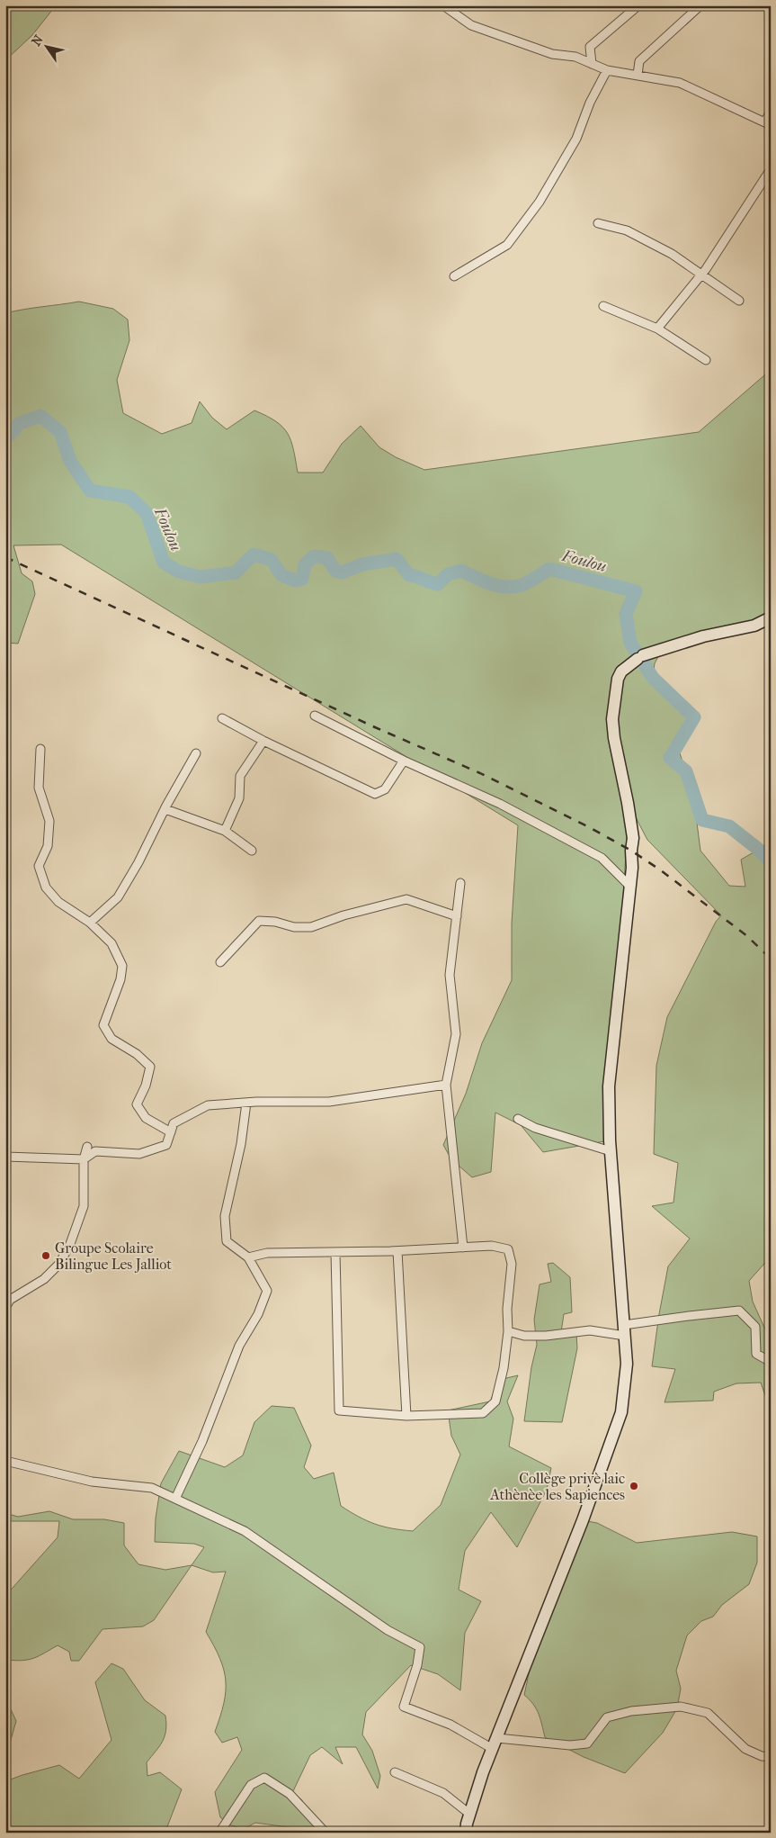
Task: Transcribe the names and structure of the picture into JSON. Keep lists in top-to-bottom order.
{
  "water": ["Foulou"],
  "places": ["Groupe Scolaire Bilingue Les Jalliot", "Collège privè laic Athènèe les Sapiences"],
  "north": "top left"
}
